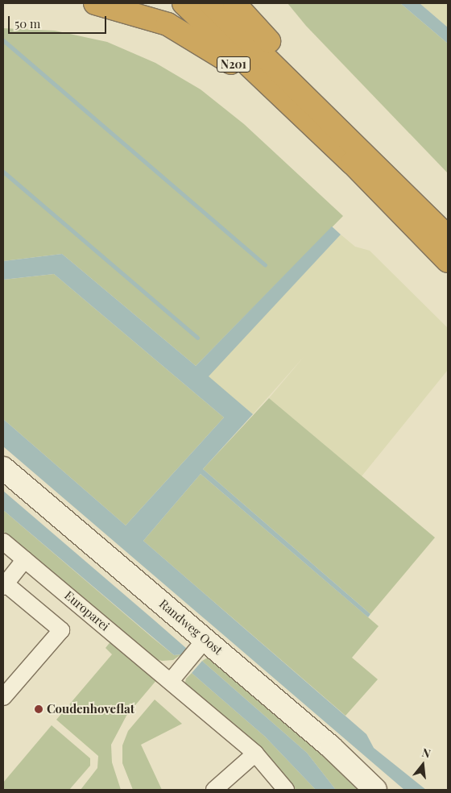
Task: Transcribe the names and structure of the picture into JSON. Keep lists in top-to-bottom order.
{
  "streets": {
    "highway": ["N201"],
    "street": ["Europarei", "Randweg Oost"]
  },
  "places": ["Coudenhoveflat"],
  "scale_bar": "50 m",
  "north": "top"
}
